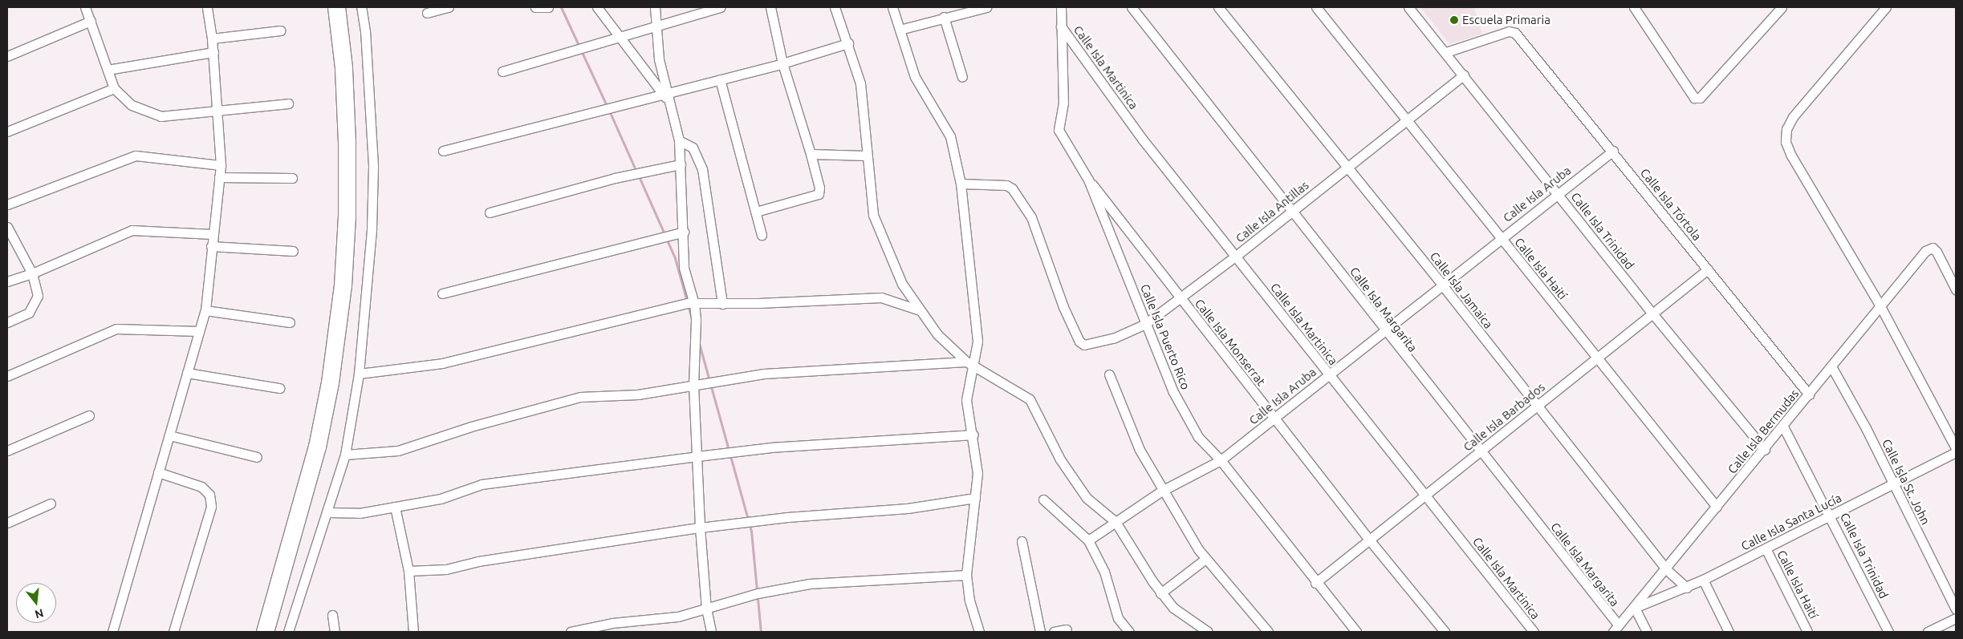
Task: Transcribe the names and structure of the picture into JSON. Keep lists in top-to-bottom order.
{
  "streets": {
    "street": [
      "Calle Isla Martinica",
      "Calle Isla Aruba",
      "Calle Isla Tórtola",
      "Calle Isla Antillas",
      "Calle Isla Trinidad",
      "Calle Isla Haití",
      "Calle Isla Jamaica",
      "Calle Isla Margarita",
      "Calle Isla Puerto Rico",
      "Calle Isla Monserrat",
      "Calle Isla Barbados",
      "Calle Isla Bermudas",
      "Calle Isla St. John",
      "Calle Isla Santa Lucía"
    ]
  },
  "crossings": [
    ["Calle Isla Martinica", "Calle Isla Aruba"],
    ["Calle Isla Martinica", "Calle Isla Antillas"],
    ["Calle Isla Martinica", "Calle Isla Puerto Rico"],
    ["Calle Isla Martinica", "Calle Isla Barbados"],
    ["Calle Isla Aruba", "Calle Isla Tórtola"],
    ["Calle Isla Aruba", "Calle Isla Trinidad"],
    ["Calle Isla Aruba", "Calle Isla Haití"],
    ["Calle Isla Aruba", "Calle Isla Jamaica"],
    ["Calle Isla Aruba", "Calle Isla Margarita"],
    ["Calle Isla Aruba", "Calle Isla Puerto Rico"],
    ["Calle Isla Aruba", "Calle Isla Monserrat"],
    ["Calle Isla Tórtola", "Calle Isla Trinidad"],
    ["Calle Isla Tórtola", "Calle Isla Barbados"],
    ["Calle Isla Tórtola", "Calle Isla Bermudas"],
    ["Calle Isla Antillas", "Calle Isla Trinidad"],
    ["Calle Isla Antillas", "Calle Isla Haití"],
    ["Calle Isla Antillas", "Calle Isla Jamaica"],
    ["Calle Isla Antillas", "Calle Isla Margarita"],
    ["Calle Isla Antillas", "Calle Isla Puerto Rico"],
    ["Calle Isla Antillas", "Calle Isla Monserrat"],
    ["Calle Isla Trinidad", "Calle Isla Barbados"],
    ["Calle Isla Trinidad", "Calle Isla Bermudas"],
    ["Calle Isla Trinidad", "Calle Isla Santa Lucía"],
    ["Calle Isla Haití", "Calle Isla Barbados"],
    ["Calle Isla Haití", "Calle Isla Bermudas"],
    ["Calle Isla Haití", "Calle Isla Santa Lucía"],
    ["Calle Isla Jamaica", "Calle Isla Barbados"],
    ["Calle Isla Jamaica", "Calle Isla Bermudas"],
    ["Calle Isla Jamaica", "Calle Isla Santa Lucía"],
    ["Calle Isla Margarita", "Calle Isla Barbados"],
    ["Calle Isla Margarita", "Calle Isla Bermudas"],
    ["Calle Isla Margarita", "Calle Isla Santa Lucía"],
    ["Calle Isla Puerto Rico", "Calle Isla Monserrat"],
    ["Calle Isla Puerto Rico", "Calle Isla Barbados"],
    ["Calle Isla Monserrat", "Calle Isla Barbados"],
    ["Calle Isla Bermudas", "Calle Isla St. John"],
    ["Calle Isla Bermudas", "Calle Isla Santa Lucía"],
    ["Calle Isla St. John", "Calle Isla Santa Lucía"]
  ],
  "places": ["Escuela Primaria"],
  "north": "bottom"
}
